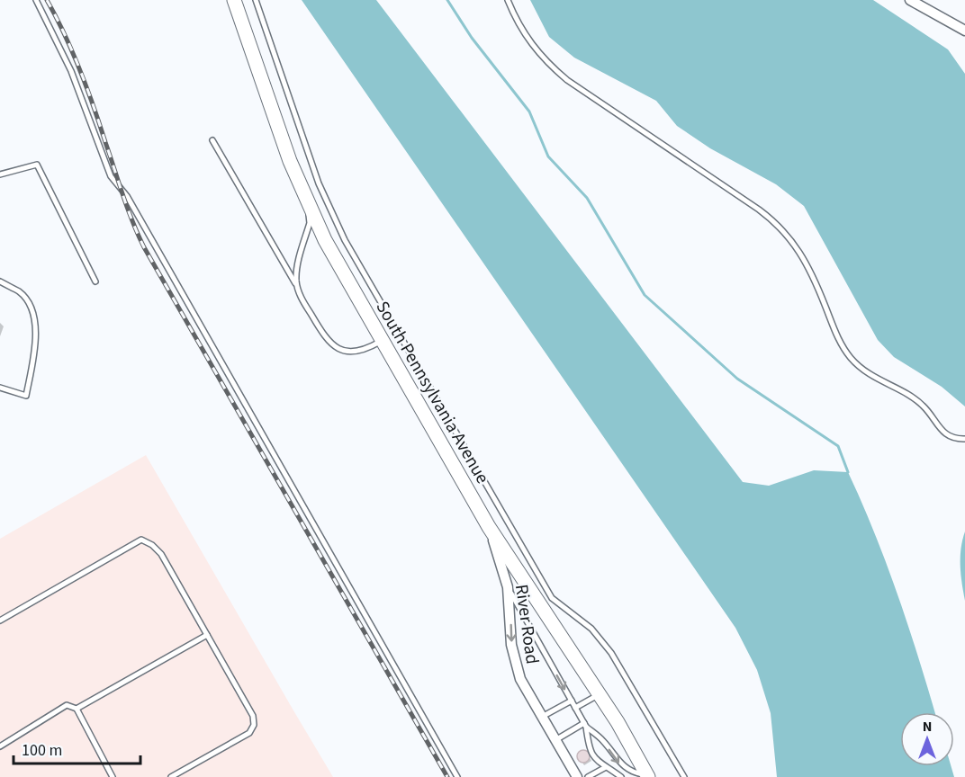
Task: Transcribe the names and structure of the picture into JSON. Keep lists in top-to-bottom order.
{
  "streets": {
    "street": ["South Pennsylvania Avenue", "River Road"]
  },
  "crossings": [
    ["South Pennsylvania Avenue", "River Road"]
  ],
  "one_way": ["River Road"],
  "scale_bar": "100 m",
  "north": "top"
}
